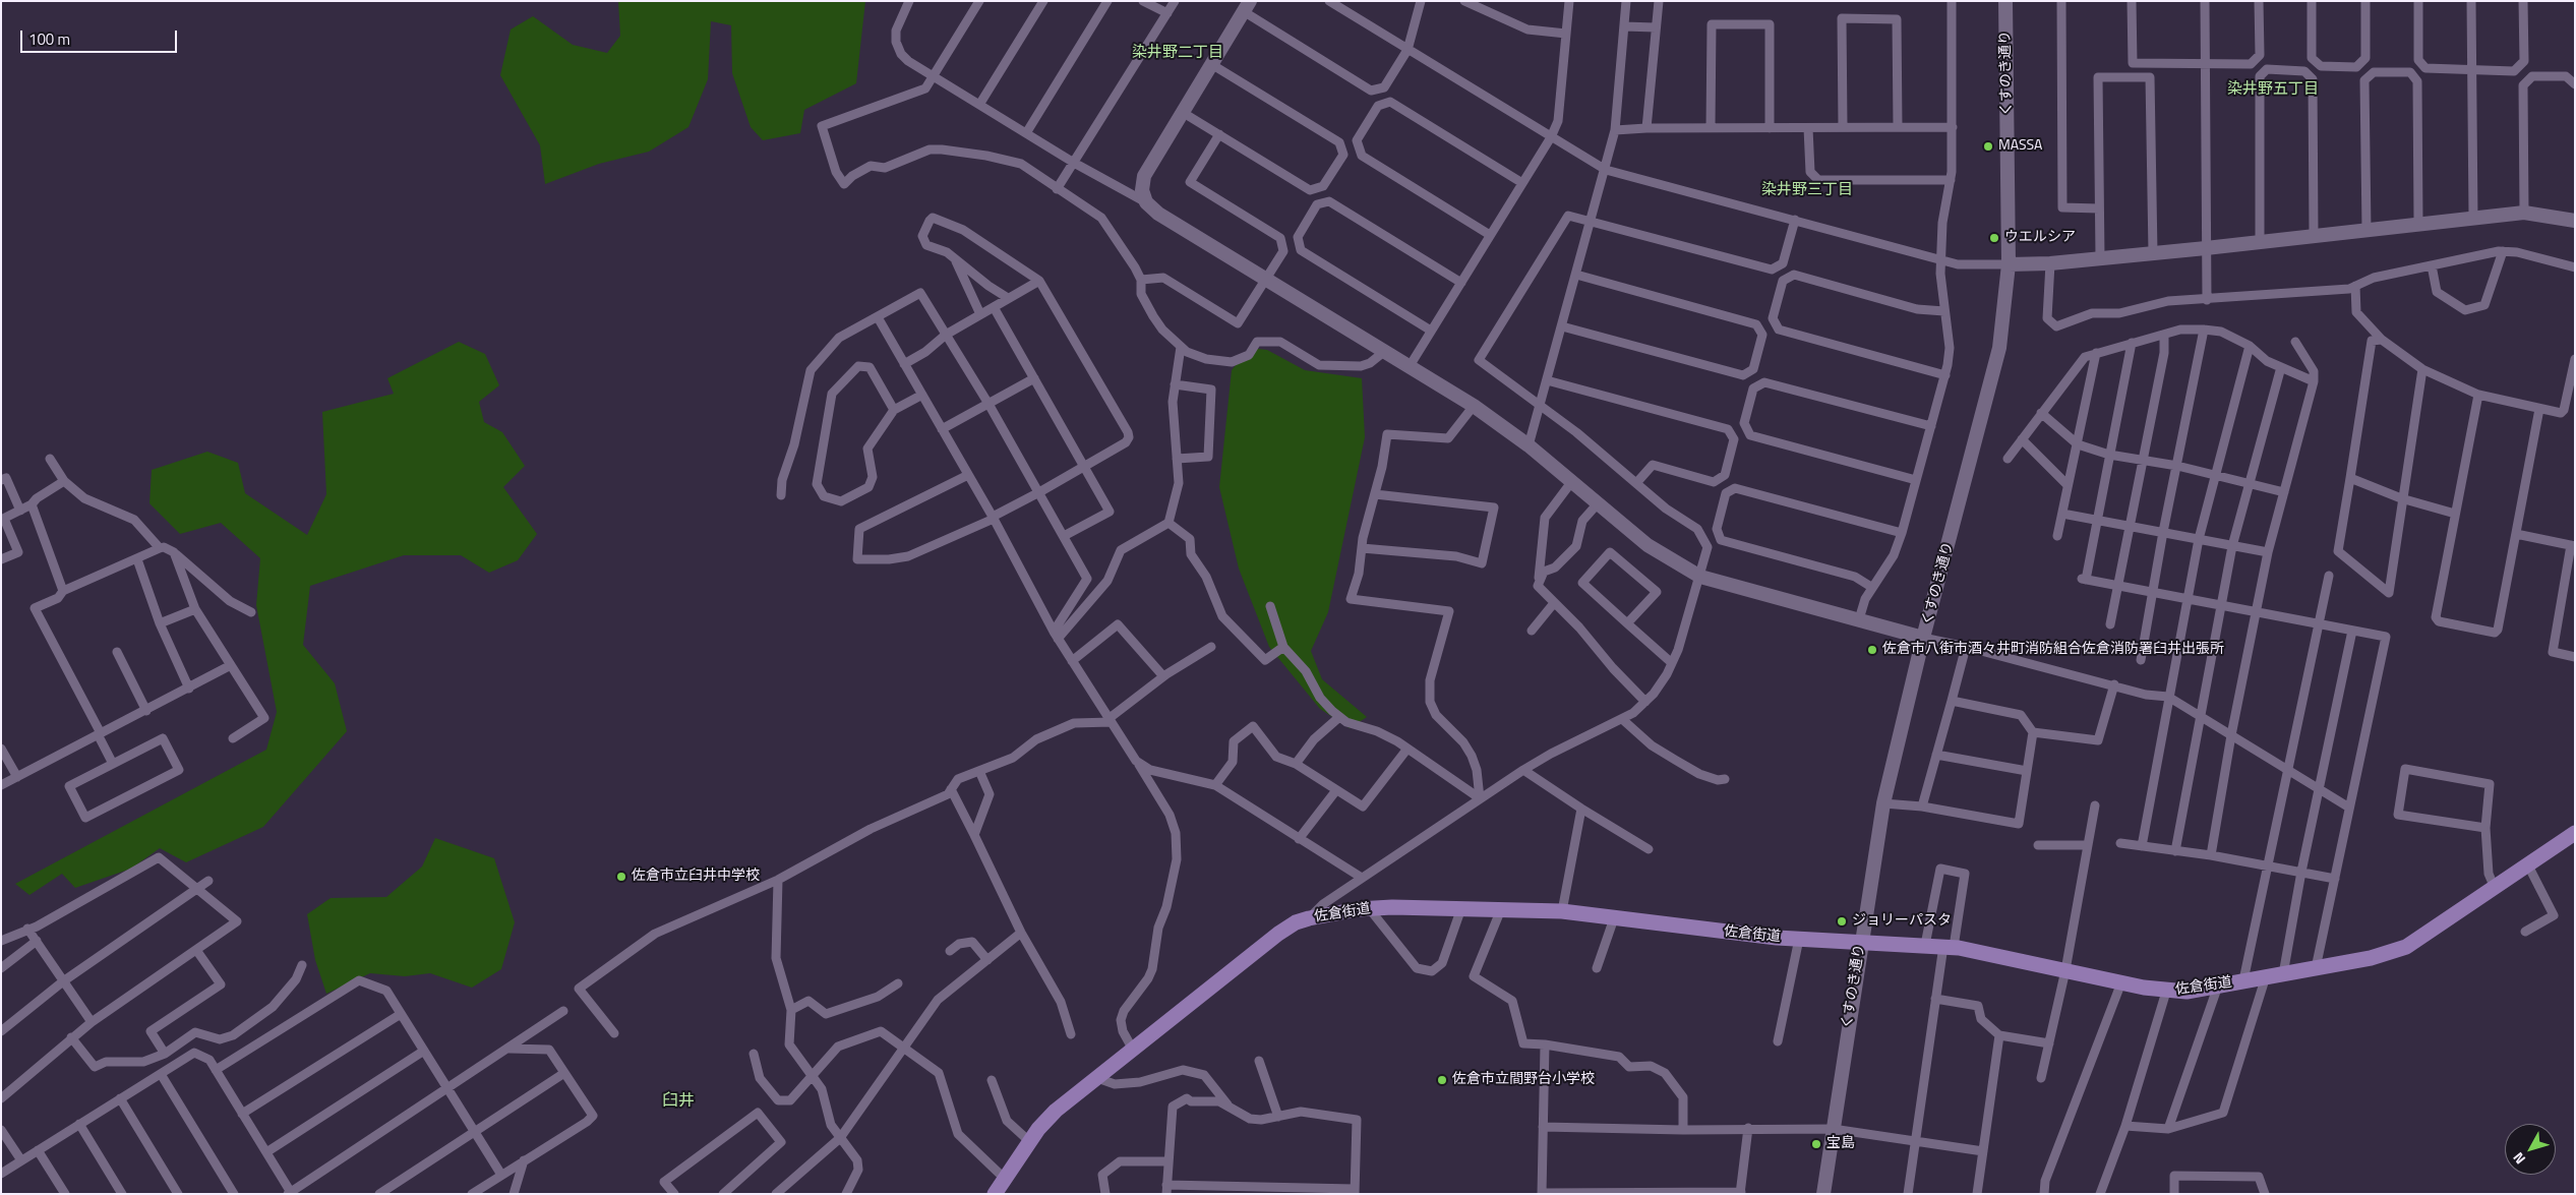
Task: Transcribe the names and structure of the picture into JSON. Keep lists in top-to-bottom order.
{
  "streets": {
    "main road": ["佐倉街道"],
    "street": ["くすのき通り"]
  },
  "crossings": [
    ["くすのき通り", "佐倉街道"]
  ],
  "districts": [
    "染井野二丁目",
    "染井野五丁目",
    "染井野三丁目",
    "臼井"
  ],
  "places": [
    "MASSA",
    "ウエルシア",
    "佐倉市八街市酒々井町消防組合佐倉消防署臼井出張所",
    "佐倉市立臼井中学校",
    "ジョリーパスタ",
    "佐倉市立間野台小学校",
    "宝島"
  ],
  "scale_bar": "100 m",
  "north": "bottom left"
}
